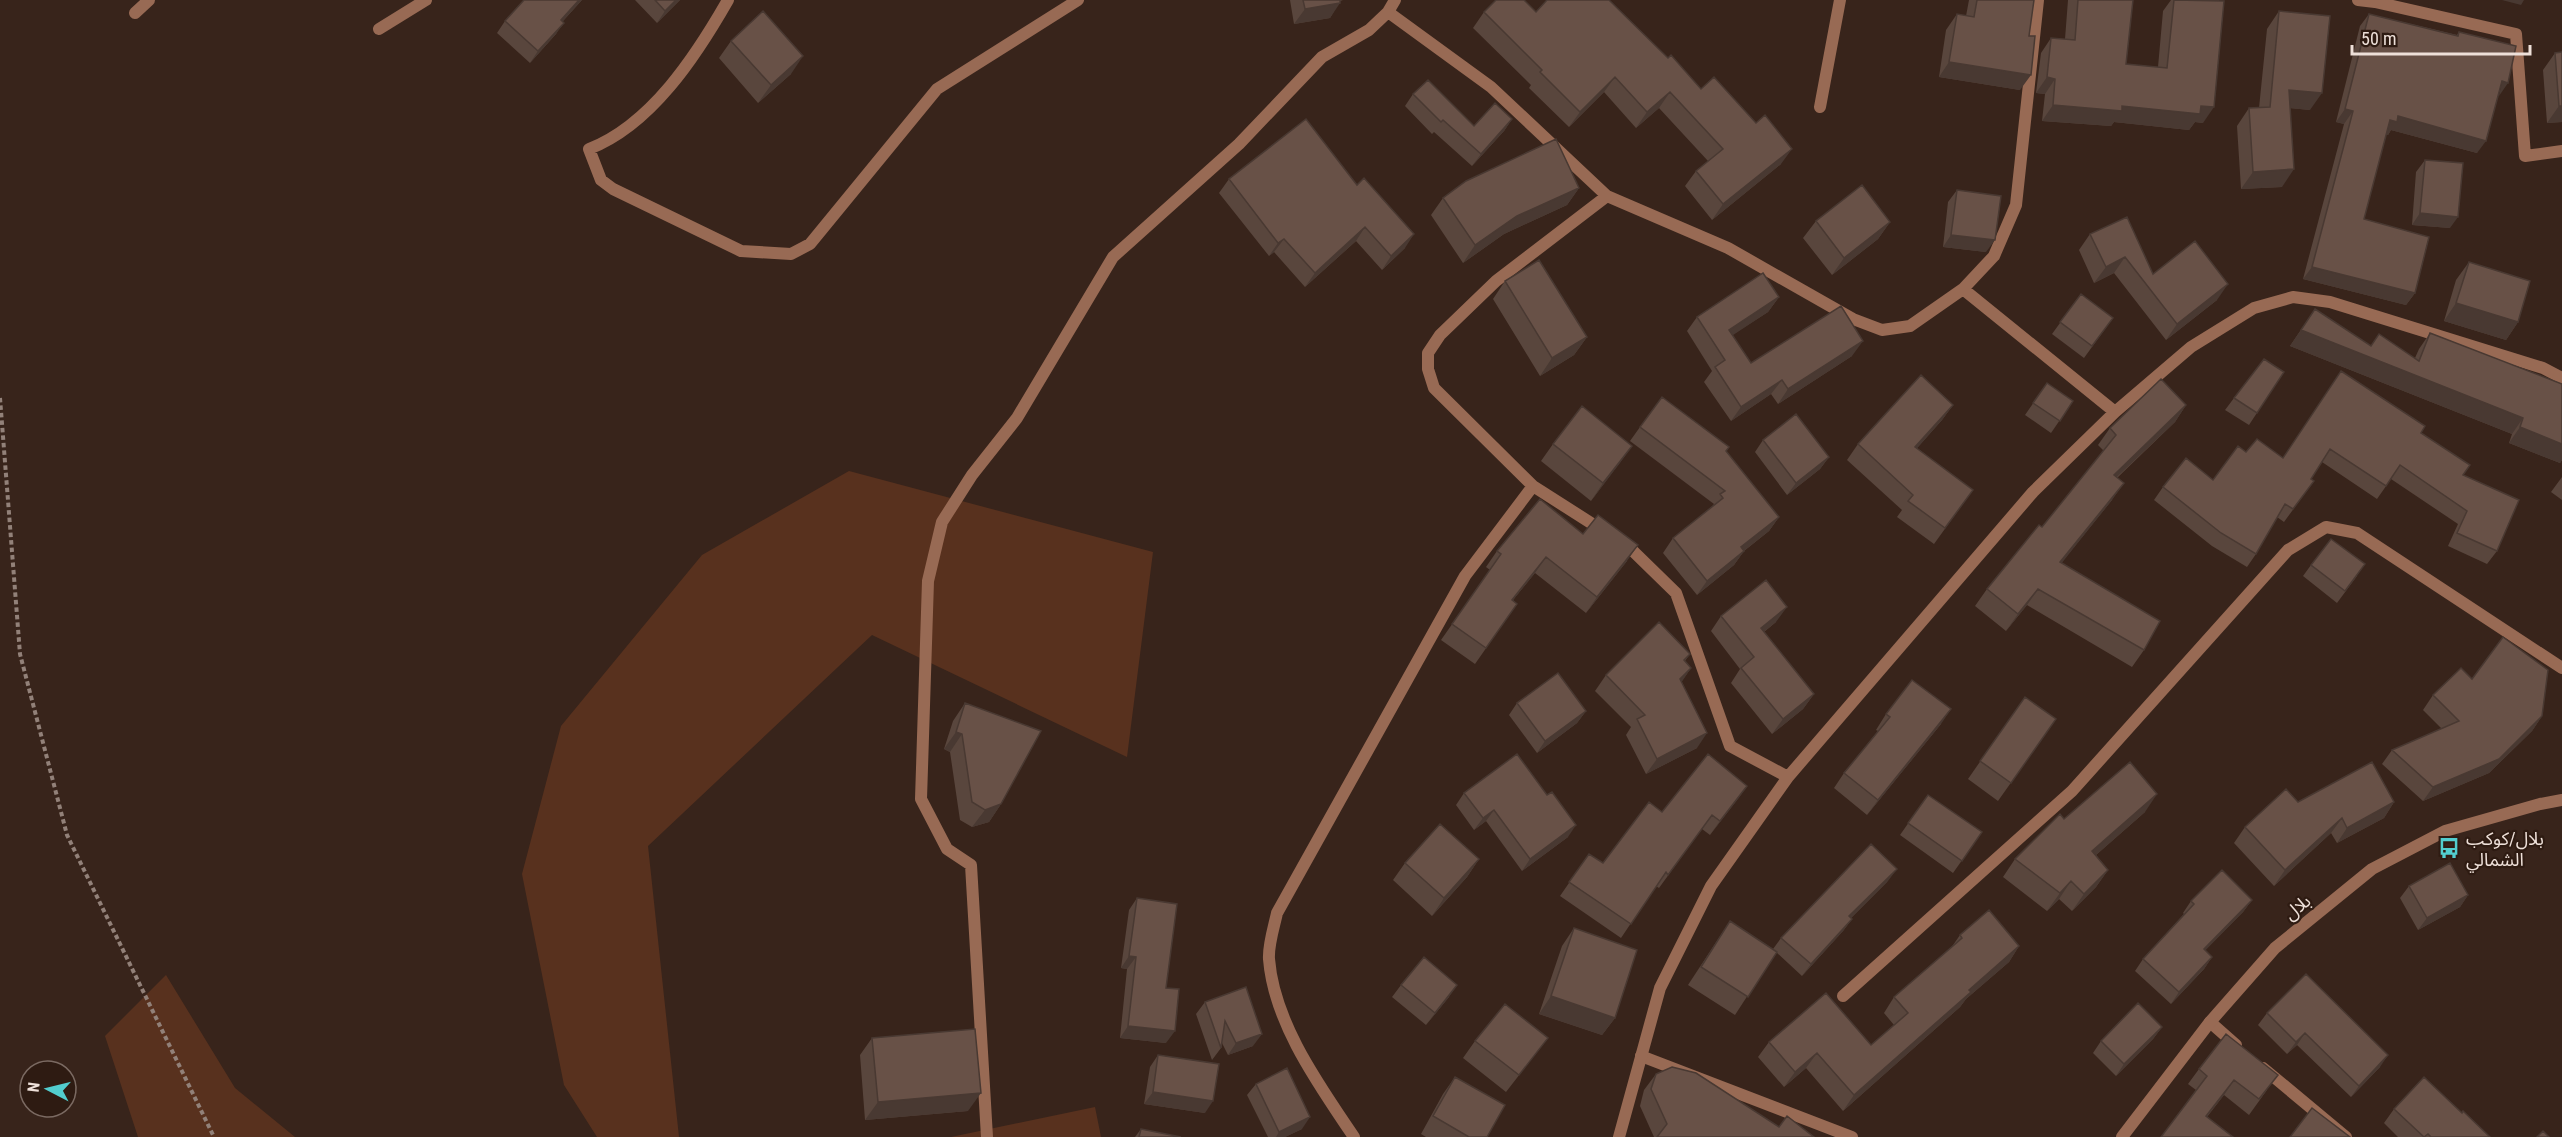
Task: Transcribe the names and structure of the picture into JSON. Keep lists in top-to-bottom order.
{
  "streets": {
    "street": ["بلال"]
  },
  "places": {
    "bus stop": ["بلال/كوكب الشمالي"]
  },
  "scale_bar": "50 m",
  "north": "left"
}
